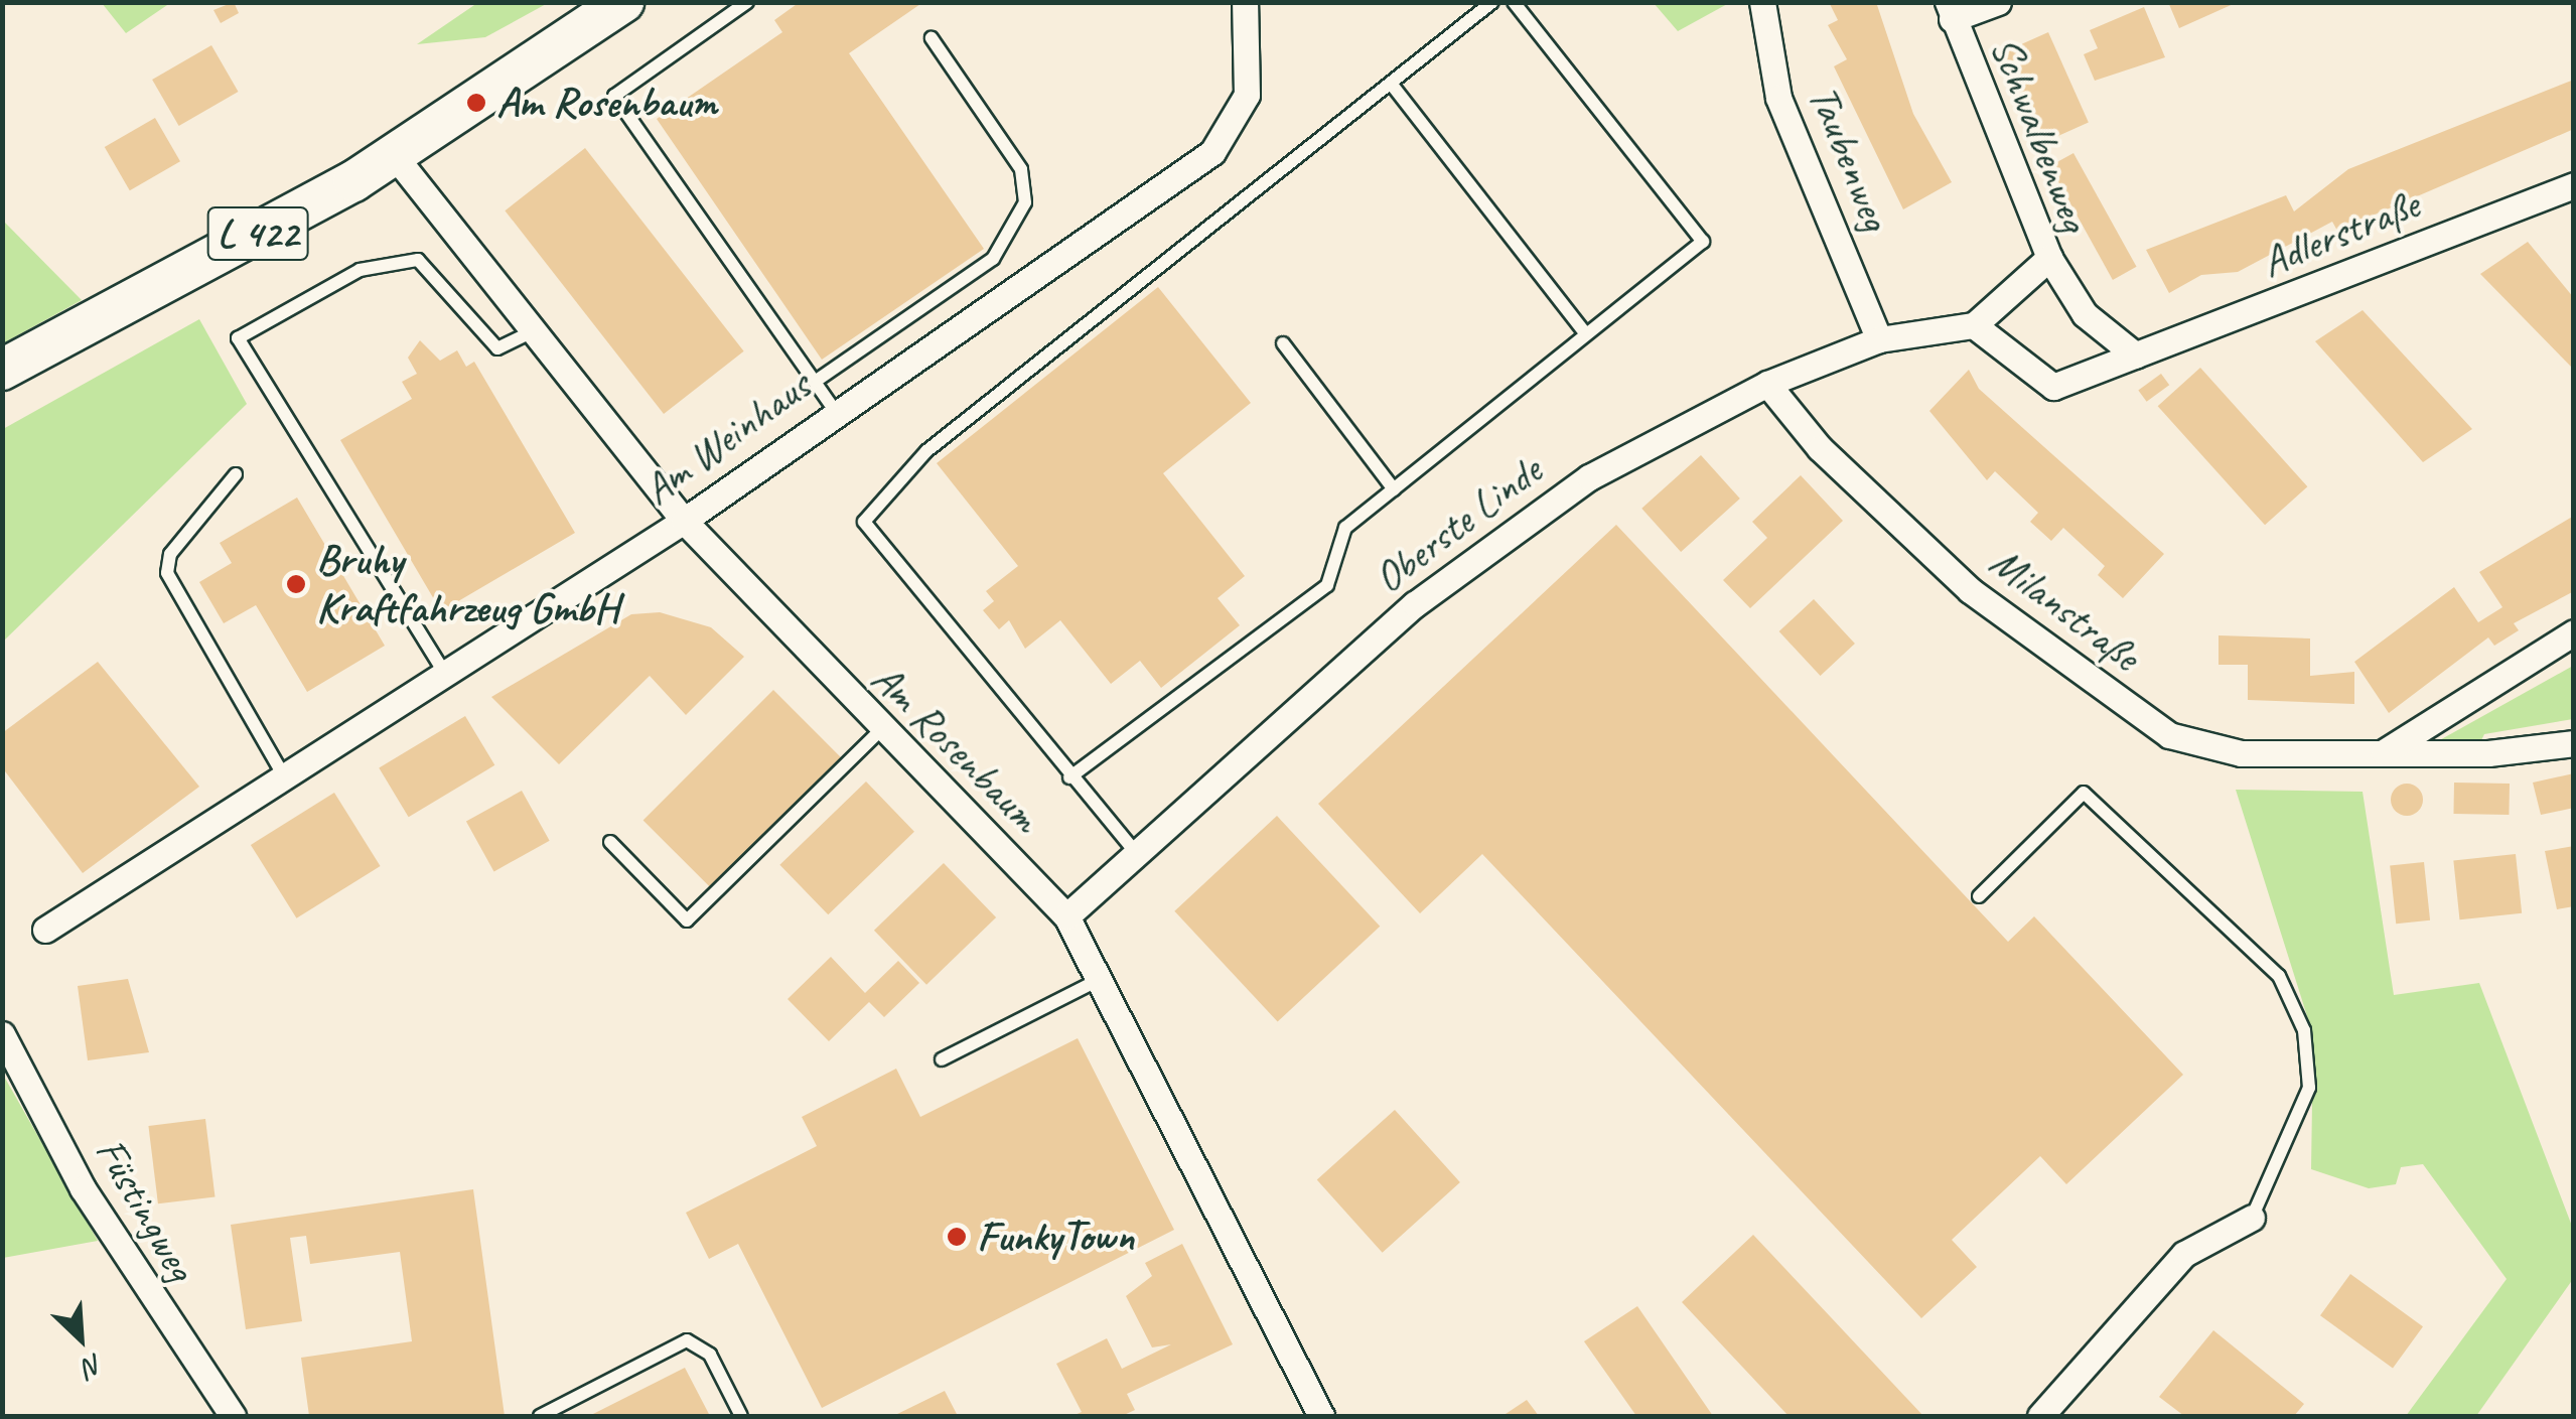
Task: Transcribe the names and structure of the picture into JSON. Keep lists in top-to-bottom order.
{
  "streets": {
    "main road": ["L 422"],
    "street": [
      "Schwalbenweg",
      "Taubenweg",
      "Adlerstraße",
      "Am Weinhaus",
      "Oberste Linde",
      "Milanstraße",
      "Am Rosenbaum",
      "Füstingweg"
    ]
  },
  "crossings": [
    ["Schwalbenweg", "Adlerstraße"],
    ["Schwalbenweg", "Oberste Linde"],
    ["Taubenweg", "Oberste Linde"],
    ["L 422", "Am Rosenbaum"],
    ["Adlerstraße", "Oberste Linde"],
    ["Am Weinhaus", "Am Rosenbaum"],
    ["Oberste Linde", "Milanstraße"],
    ["Oberste Linde", "Am Rosenbaum"]
  ],
  "places": ["Am Rosenbaum", "Bruhy Kraftfahrzeug GmbH", "FunkyTown"],
  "north": "bottom right"
}
